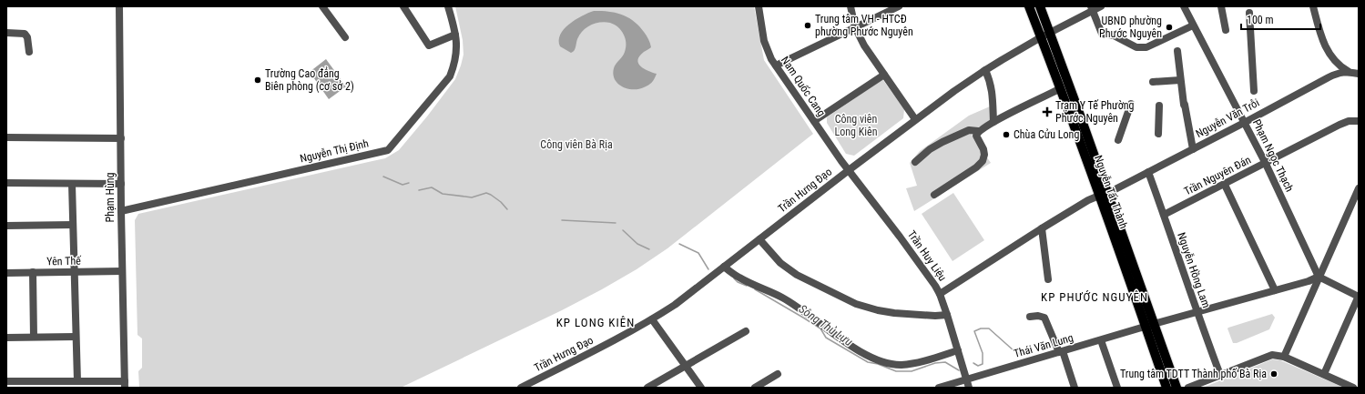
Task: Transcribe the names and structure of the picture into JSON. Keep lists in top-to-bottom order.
{
  "streets": {
    "main road": ["Nguyễn Tất Thành"],
    "street": [
      "Nam Quốc Cang",
      "Nguyễn Văn Trỗi",
      "Nguyễn Thị Định",
      "Phạm Ngọc Thạch",
      "Trần Nguyên Đán",
      "Trần Hưng Đạo",
      "Phạm Hùng",
      "Trần Huy Liệu",
      "Yên Thế",
      "Nguyễn Hồng Lam",
      "Thái Văn Lung"
    ]
  },
  "crossings": [
    ["Nam Quốc Cang", "Trần Hưng Đạo"],
    ["Nam Quốc Cang", "Trần Huy Liệu"],
    ["Nguyễn Văn Trỗi", "Phạm Ngọc Thạch"],
    ["Nguyễn Văn Trỗi", "Nguyễn Tất Thành"],
    ["Nguyễn Văn Trỗi", "Trần Huy Liệu"],
    ["Nguyễn Văn Trỗi", "Nguyễn Hồng Lam"],
    ["Nguyễn Thị Định", "Phạm Hùng"],
    ["Phạm Ngọc Thạch", "Trần Nguyên Đán"],
    ["Phạm Ngọc Thạch", "Thái Văn Lung"],
    ["Trần Nguyên Đán", "Nguyễn Hồng Lam"],
    ["Trần Hưng Đạo", "Nguyễn Tất Thành"],
    ["Trần Hưng Đạo", "Trần Huy Liệu"],
    ["Nguyễn Tất Thành", "Thái Văn Lung"],
    ["Phạm Hùng", "Yên Thế"],
    ["Trần Huy Liệu", "Thái Văn Lung"],
    ["Nguyễn Hồng Lam", "Thái Văn Lung"]
  ],
  "districts": ["KP PHƯỚC NGUYÊN", "KP LONG KIÊN"],
  "water": ["Sông Thủ Lựu"],
  "parks": ["Công viên Long Kiên", "Công viên Bà Rịa"],
  "places": {
    "other": [
      "Trung tâm VH - HTCĐ phường Phước Nguyên",
      "UBND phường Phước Nguyên",
      "Trường Cao đẳng Biên phòng (cơ sở 2)",
      "Chùa Cửu Long",
      "Trung tâm TDTT Thành phố Bà Rịa"
    ],
    "health": ["Trạm Y Tế Phường Phước Nguyên"]
  },
  "scale_bar": "100 m"
}
